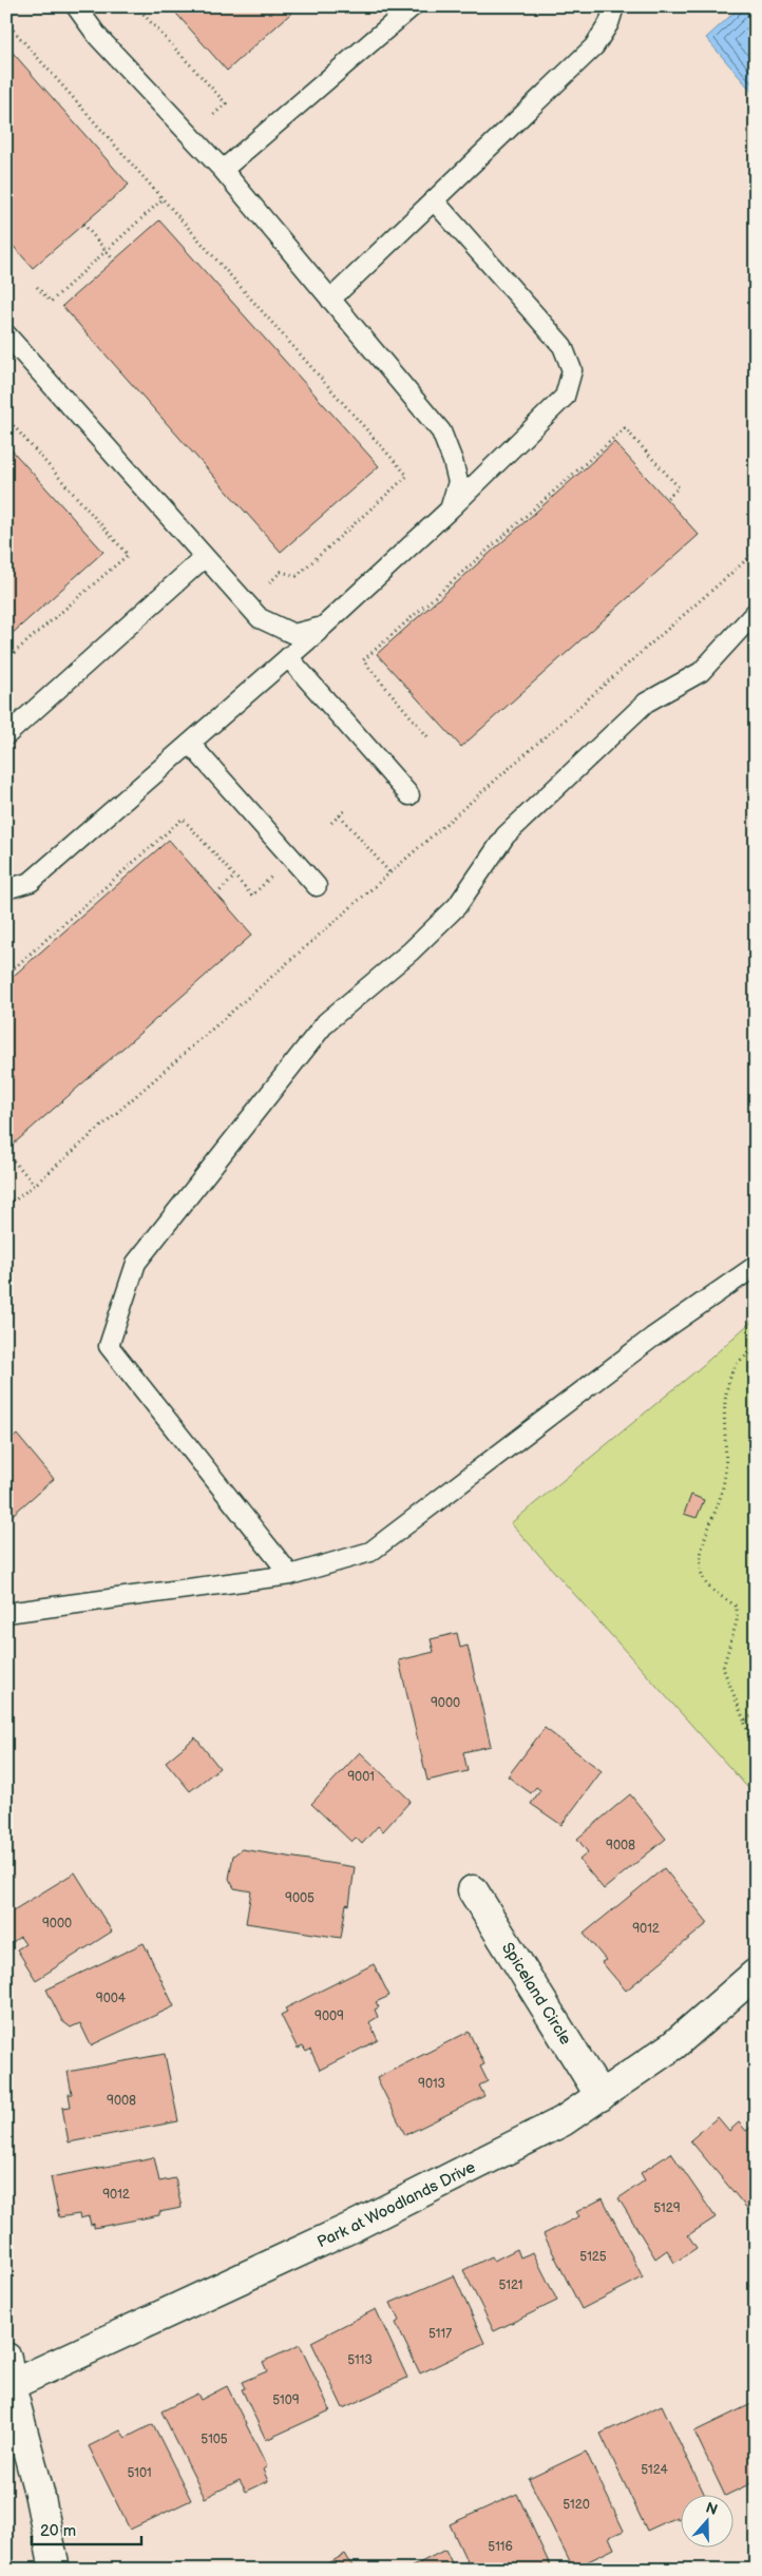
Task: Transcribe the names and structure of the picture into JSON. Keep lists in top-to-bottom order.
{
  "streets": {
    "street": ["Spiceland Circle", "Park at Woodlands Drive"]
  },
  "crossings": [
    ["Spiceland Circle", "Park at Woodlands Drive"]
  ],
  "house_numbers": [
    "9000",
    "9001",
    "9008",
    "9005",
    "9000",
    "9012",
    "9004",
    "9009",
    "9013",
    "9008",
    "9012",
    "5129",
    "5125",
    "5121",
    "5117",
    "5113",
    "5109",
    "5105",
    "5124",
    "5101",
    "5120",
    "5116"
  ],
  "scale_bar": "20 m",
  "north": "top"
}
